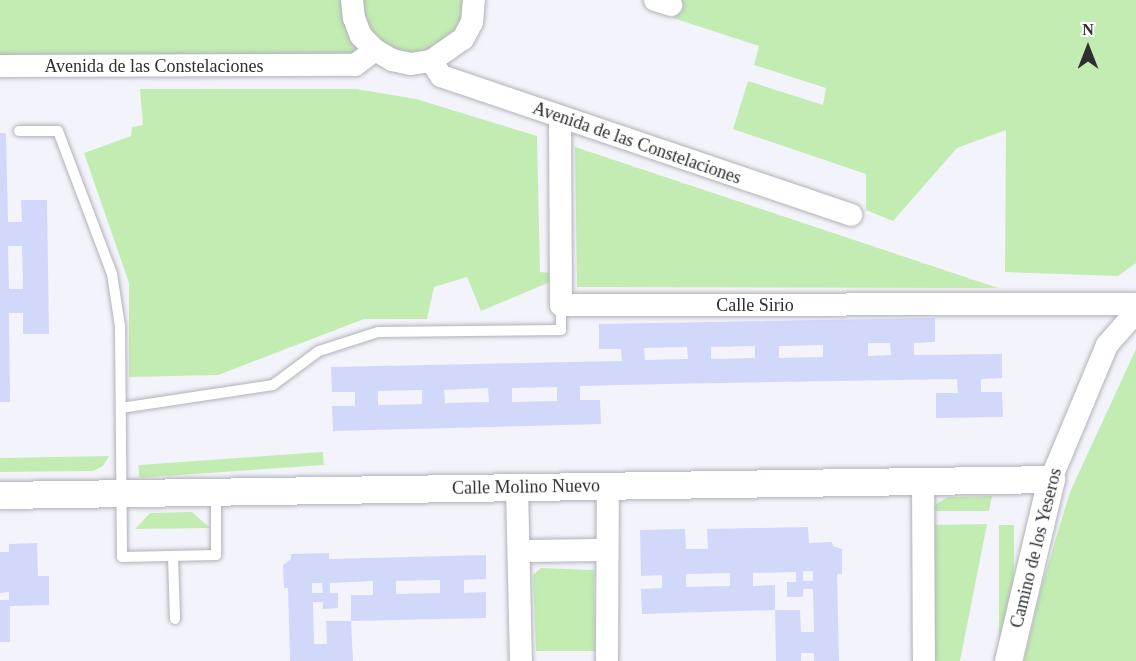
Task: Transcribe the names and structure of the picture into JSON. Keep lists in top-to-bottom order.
{
  "streets": {
    "street": [
      "Avenida de las Constelaciones",
      "Calle Sirio",
      "Calle Molino Nuevo",
      "Camino de los Yeseros"
    ]
  },
  "crossings": [
    ["Calle Molino Nuevo", "Camino de los Yeseros"]
  ],
  "north": "top"
}
